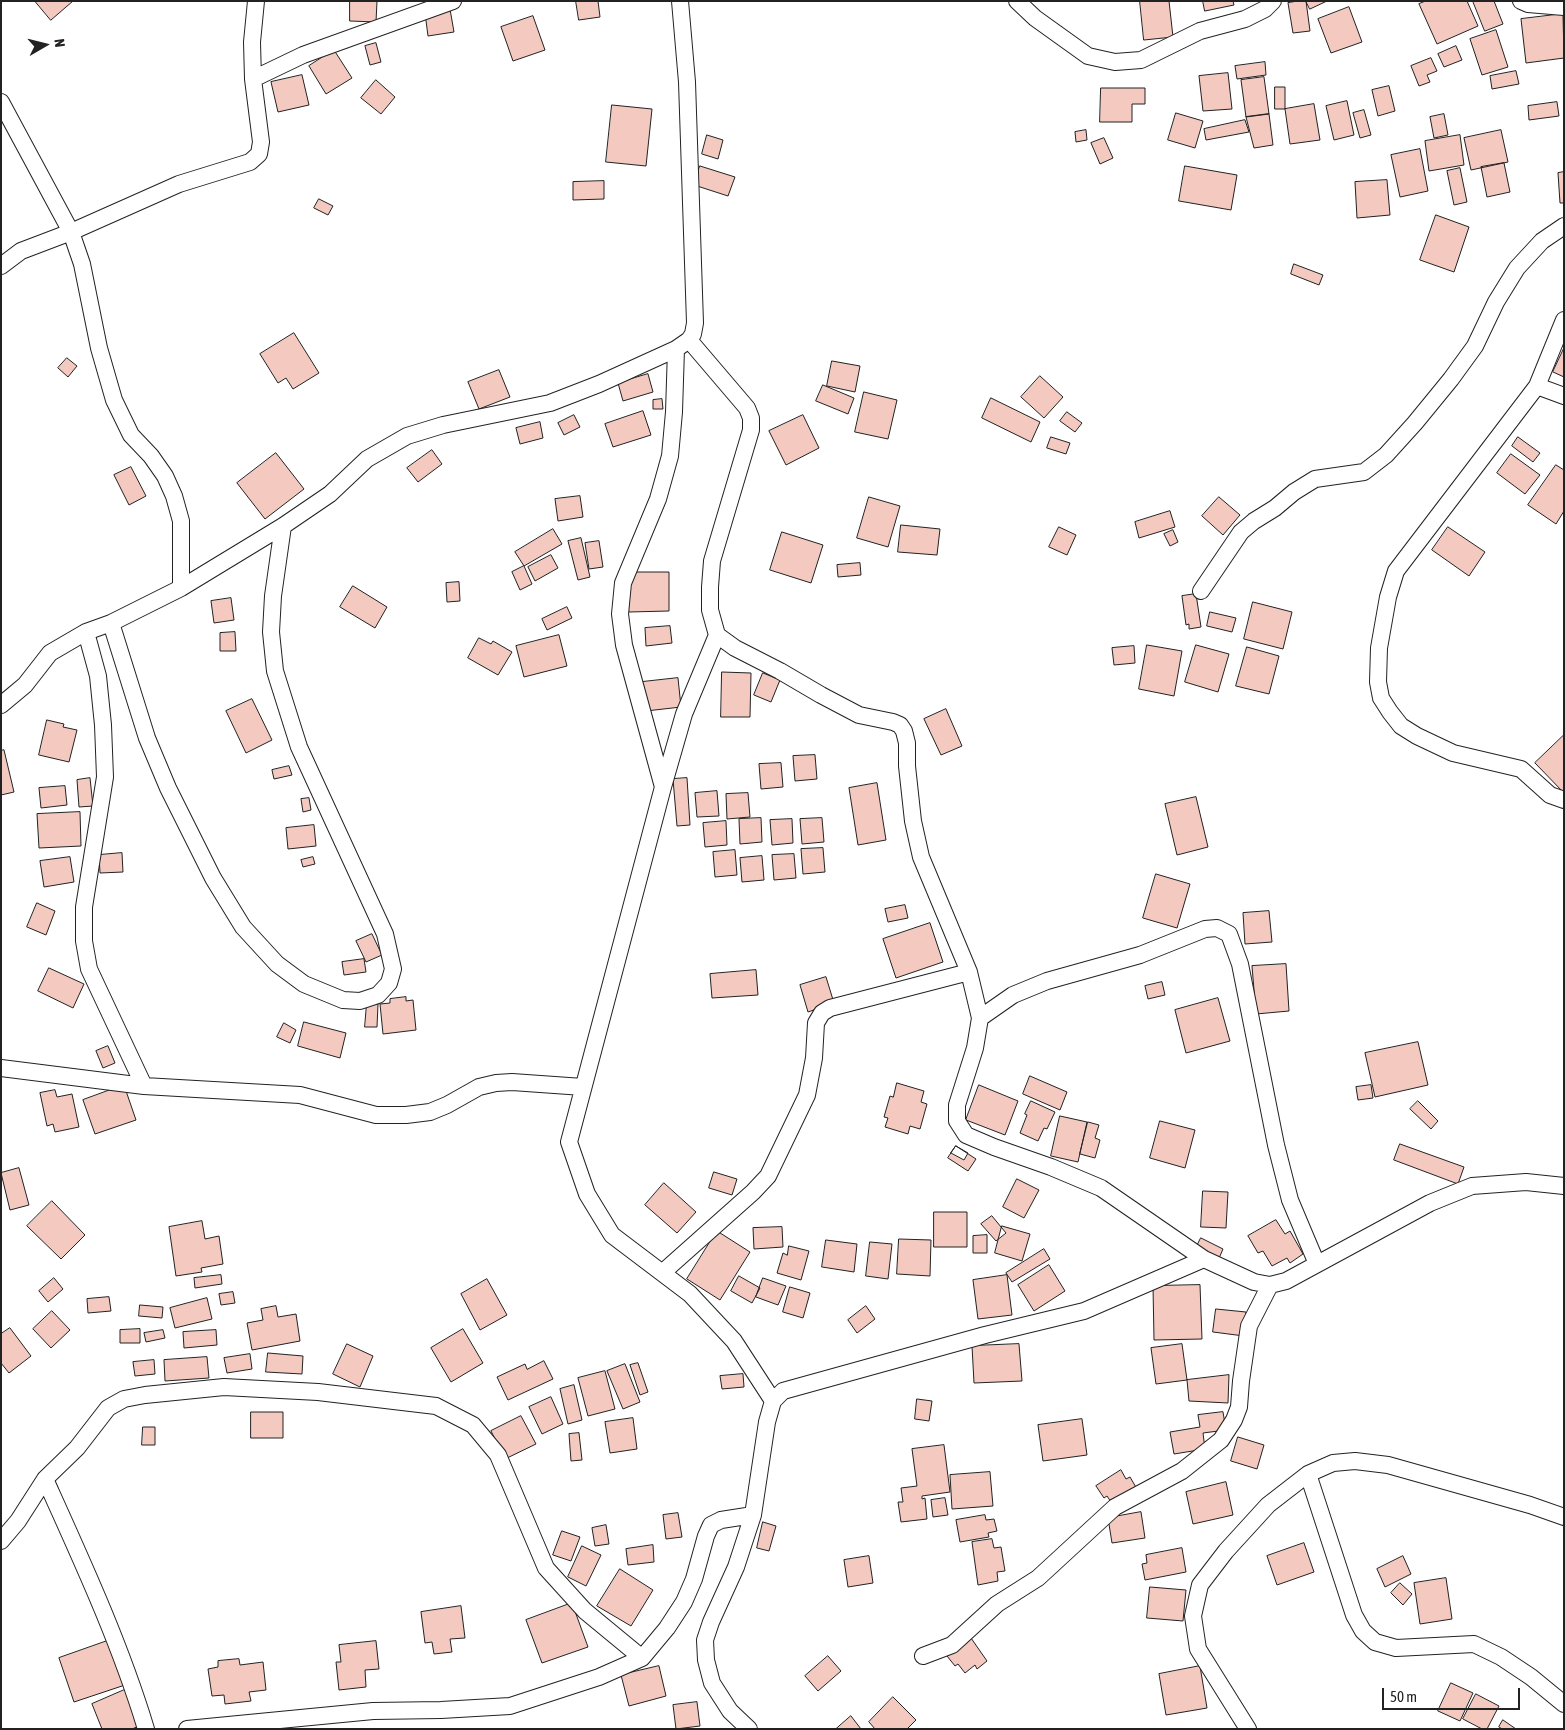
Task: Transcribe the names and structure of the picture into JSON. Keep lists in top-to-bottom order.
{
  "scale_bar": "50 m",
  "north": "right"
}
